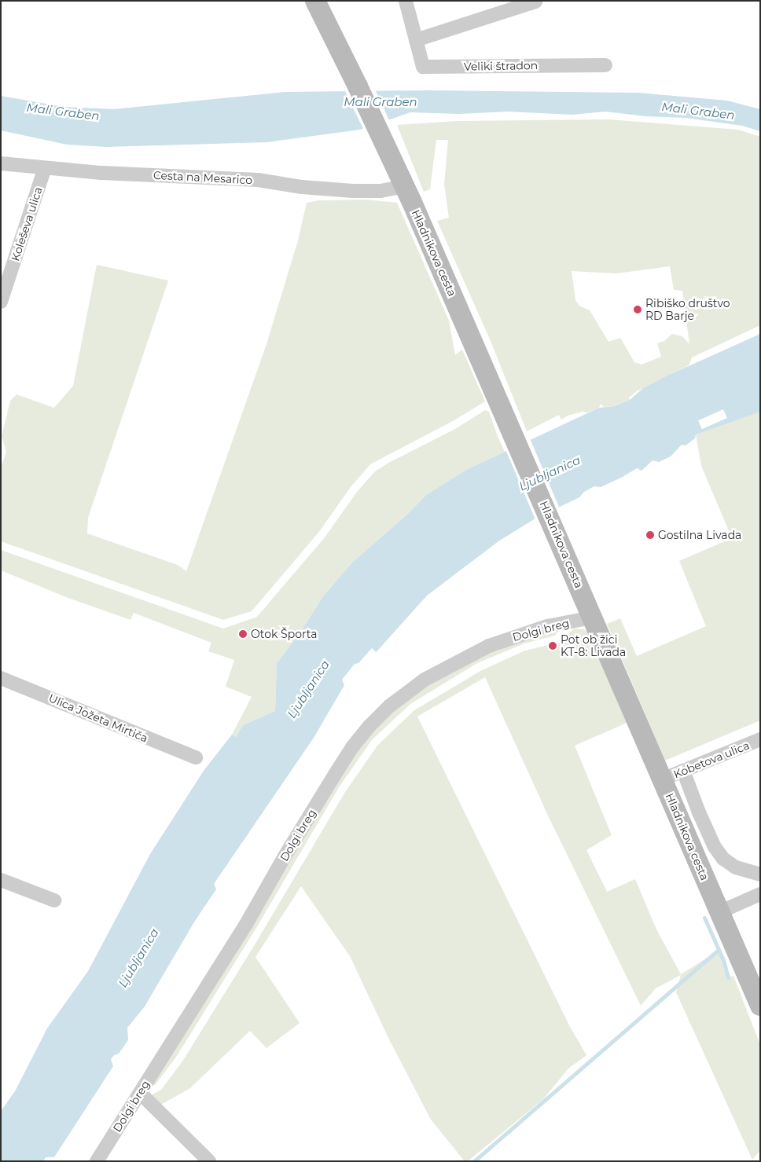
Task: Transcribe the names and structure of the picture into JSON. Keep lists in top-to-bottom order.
{
  "streets": {
    "main road": ["Hladnikova cesta"],
    "street": [
      "Veliki štradon",
      "Cesta na Mesarico",
      "Koleševa ulica",
      "Dolgi breg",
      "Ulica Jožeta Mirtiča",
      "Kobetova ulica"
    ]
  },
  "crossings": [
    ["Cesta na Mesarico", "Koleševa ulica"],
    ["Cesta na Mesarico", "Hladnikova cesta"],
    ["Hladnikova cesta", "Dolgi breg"],
    ["Hladnikova cesta", "Kobetova ulica"]
  ],
  "water": ["Mali Graben", "Ljubljanica"],
  "places": [
    "Ribiško društvo RD Barje",
    "Gostilna Livada",
    "Otok Športa",
    "Pot ob žici KT-8: Livada"
  ]
}
